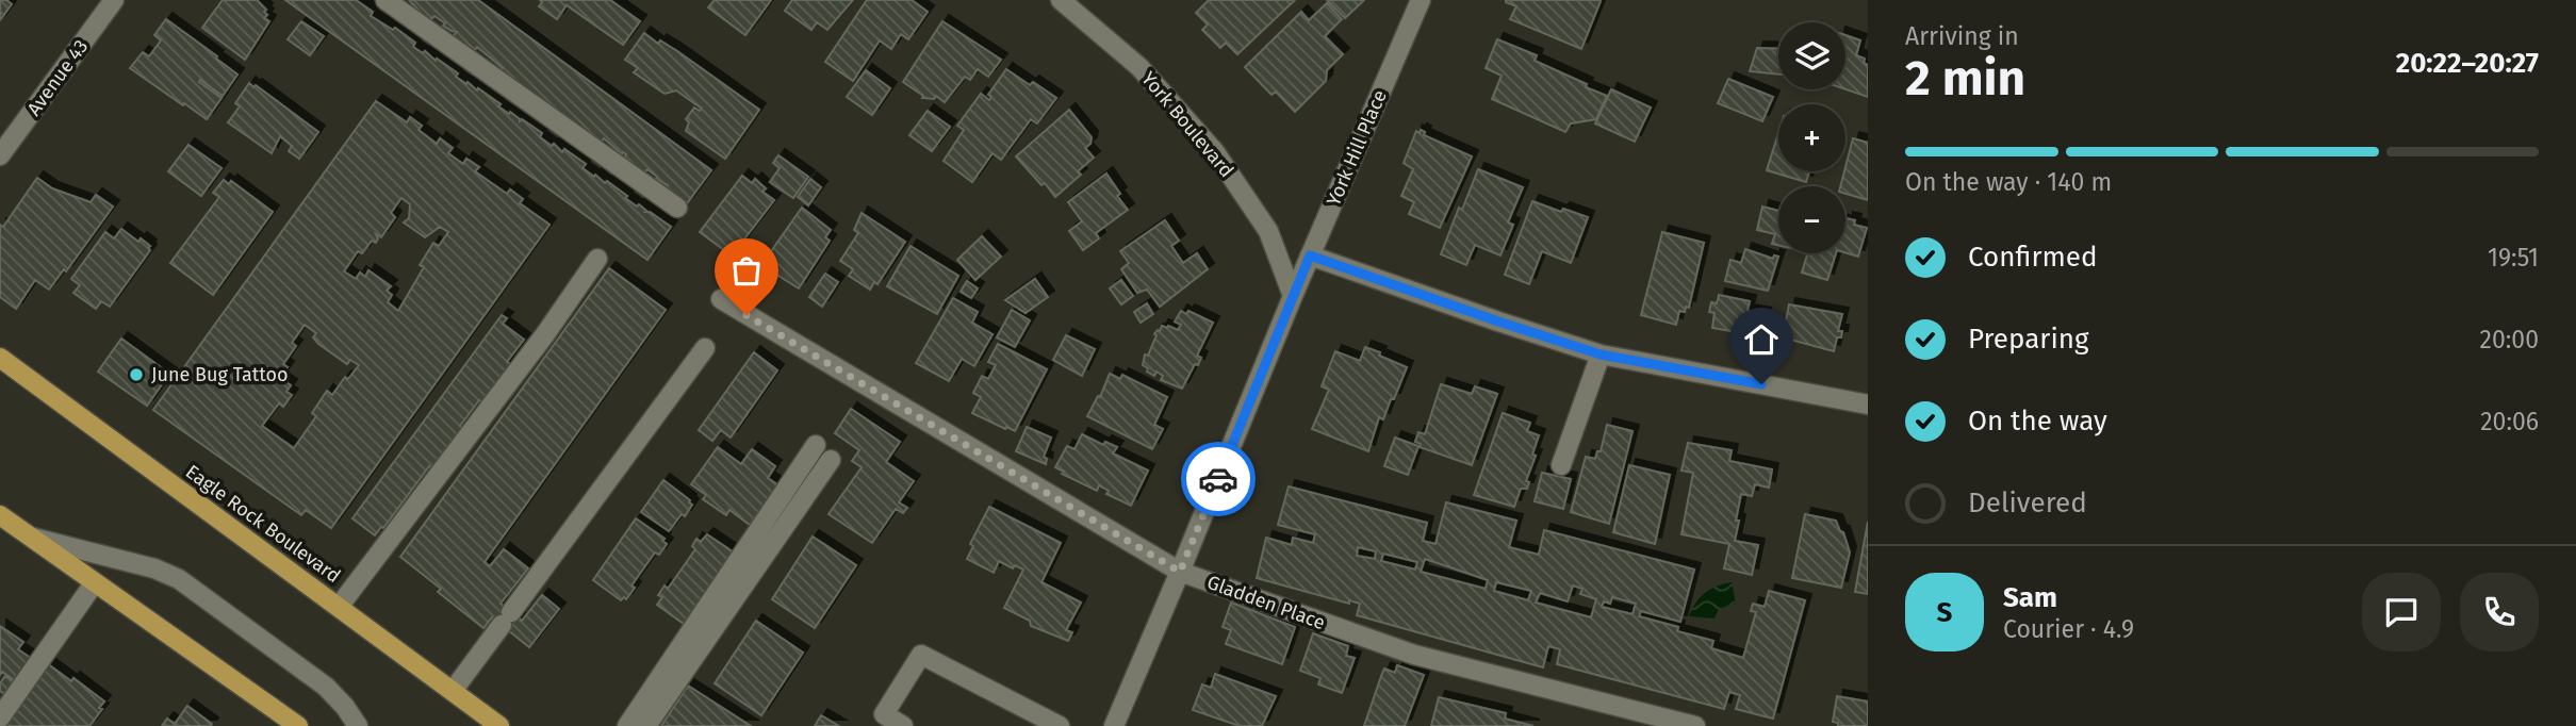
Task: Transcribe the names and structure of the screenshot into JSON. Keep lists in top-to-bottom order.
{
  "streets": {
    "main road": ["Eagle Rock Boulevard"],
    "street": [
      "Avenue 43",
      "York Boulevard",
      "York Hill Place",
      "Gladden Place"
    ]
  },
  "crossings": [
    ["York Boulevard", "York Hill Place"]
  ],
  "places": ["June Bug Tattoo"],
  "page": {
    "heading": ["2 min", "Arriving in", "20:22–20:27"],
    "panel": ["Sam", "Courier · 4.9"],
    "map_buttons": ["+", "−"],
    "bar": "On the way · 140 m",
    "list": [
      ["Confirmed", "19:51"],
      ["Preparing", "20:00"],
      ["On the way", "20:06"],
      "Delivered"
    ],
    "round": "S"
  }
}
